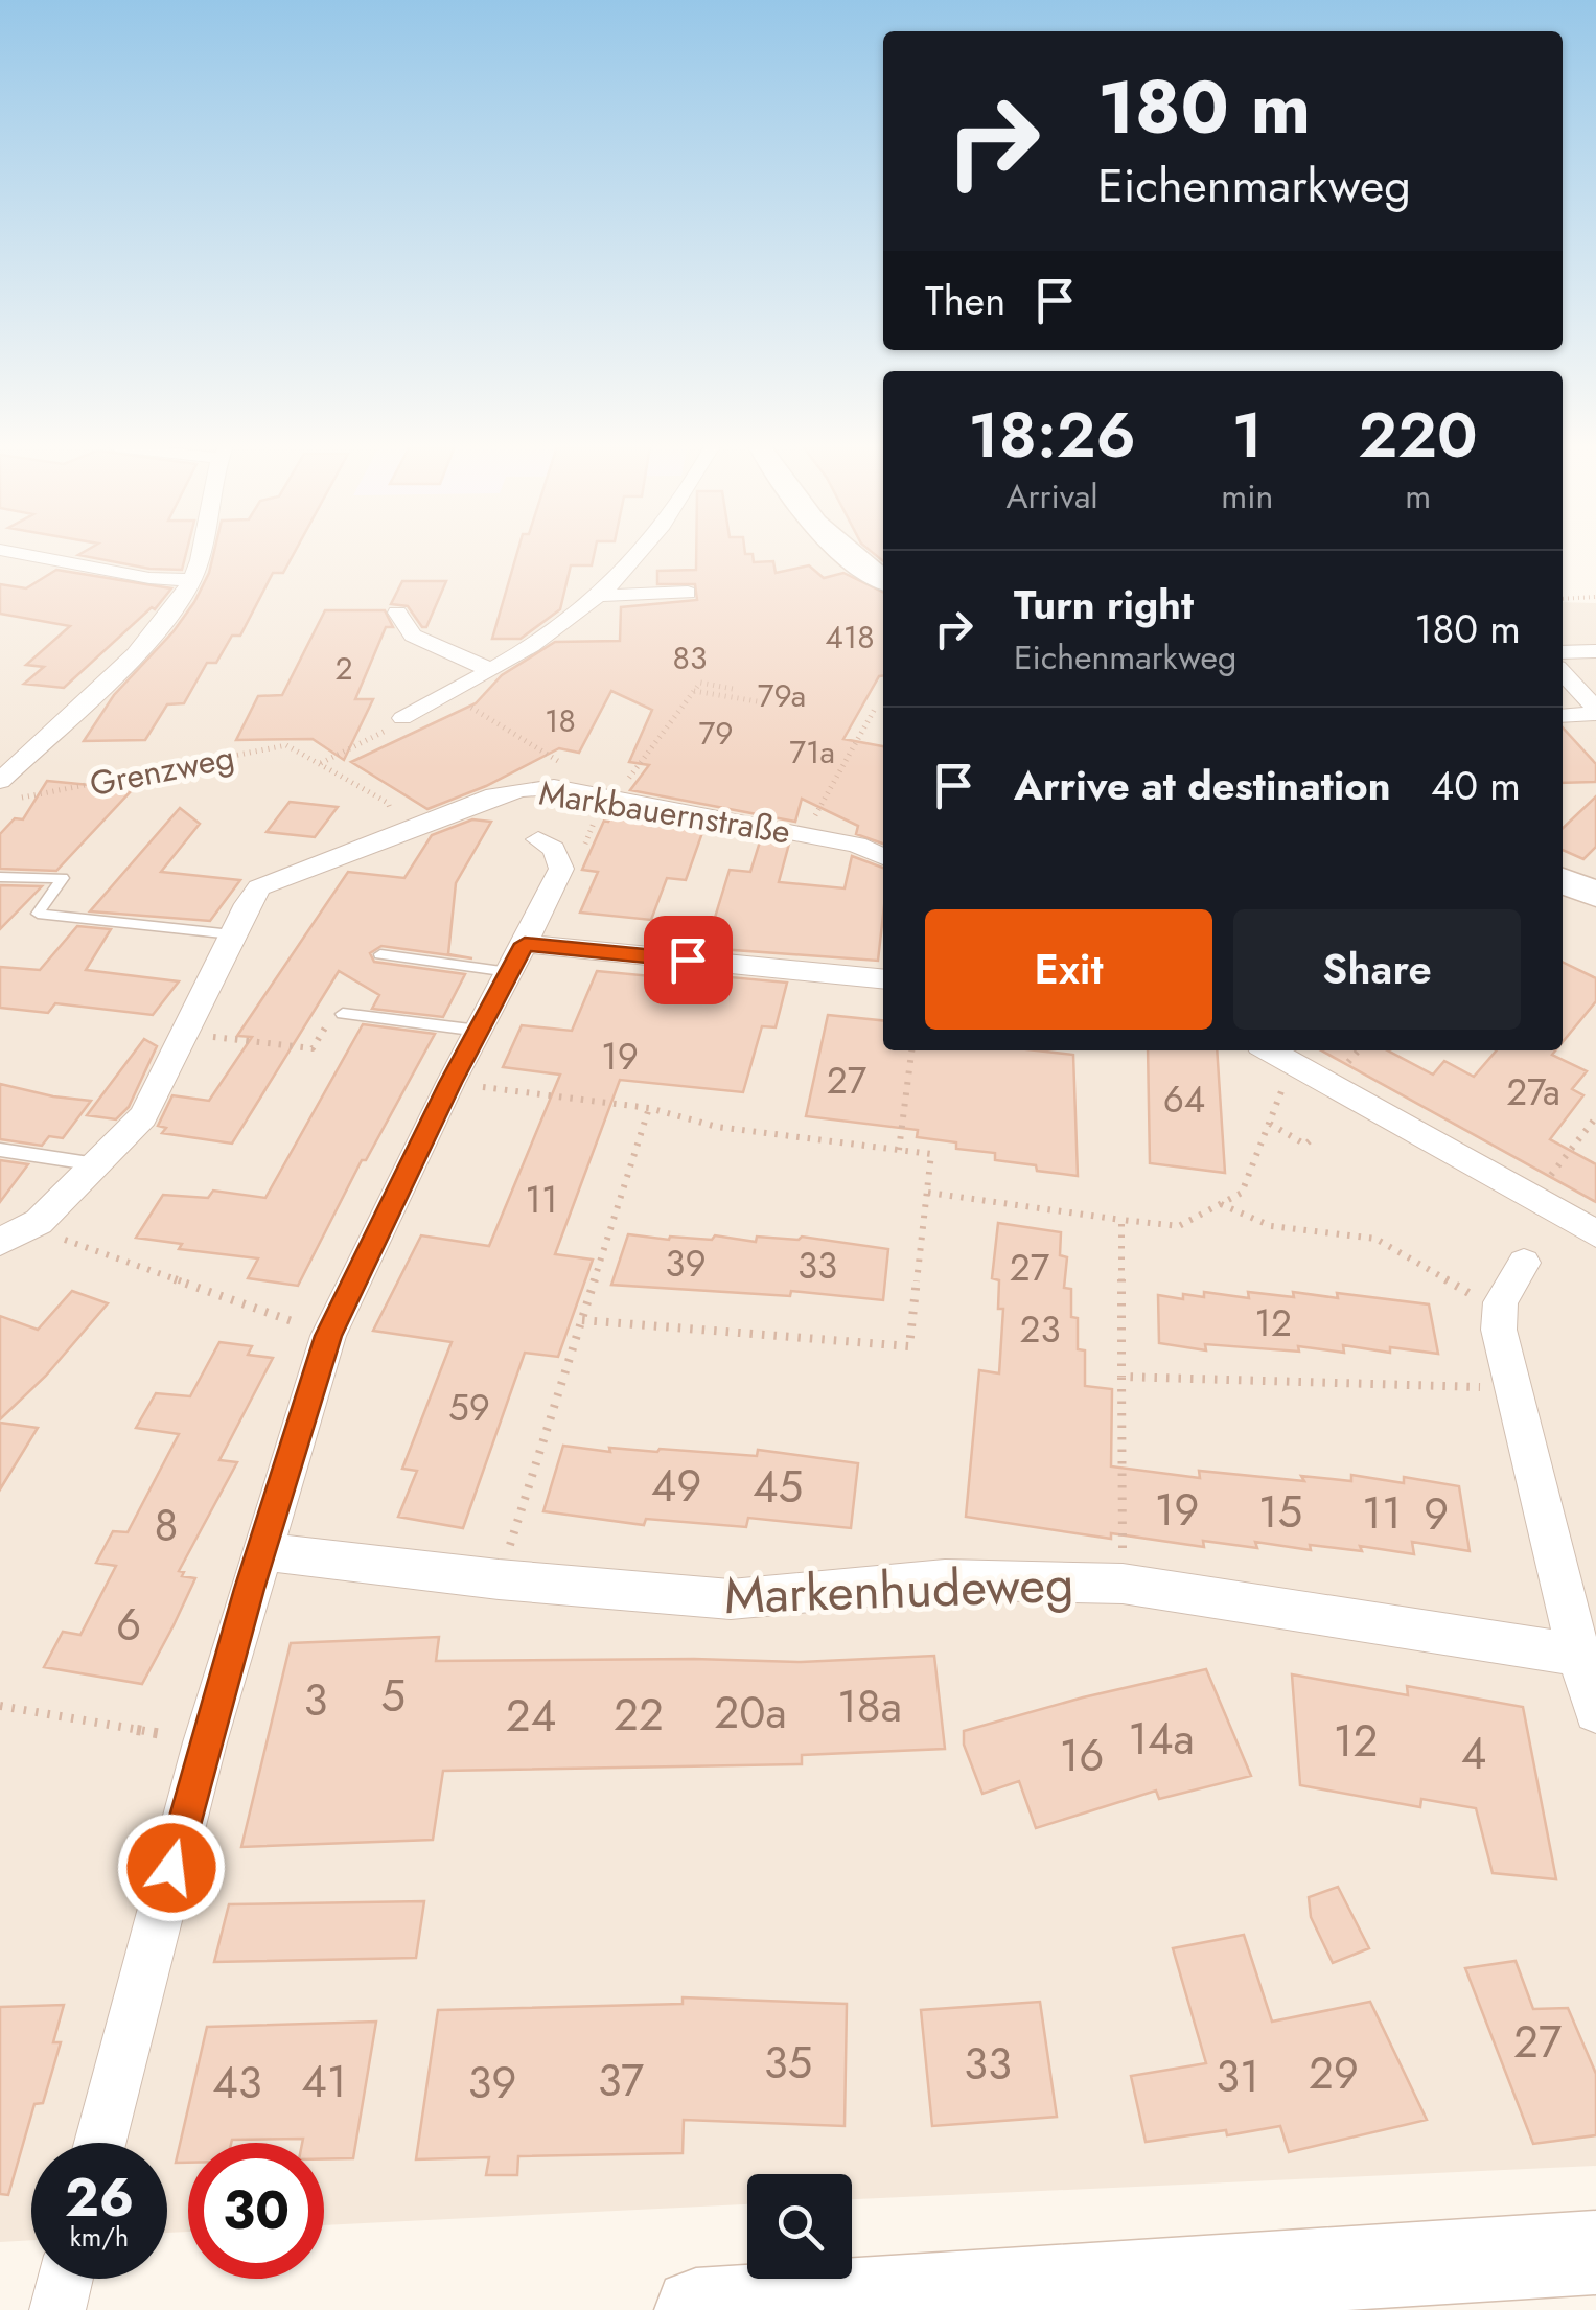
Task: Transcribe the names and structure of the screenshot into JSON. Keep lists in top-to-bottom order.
{
  "streets": {
    "street": ["Grenzweg", "Markbauernstraße", "Markenhudeweg"]
  },
  "crossings": [
    ["Grenzweg", "Markbauernstraße"]
  ],
  "house_numbers": [
    "418",
    "83",
    "2",
    "79a",
    "18",
    "79",
    "71a",
    "19",
    "27",
    "27a",
    "64",
    "11",
    "39",
    "33",
    "27",
    "12",
    "23",
    "59",
    "49",
    "45",
    "19",
    "15",
    "11",
    "9",
    "8",
    "6",
    "5",
    "3",
    "18a",
    "20a",
    "22",
    "24",
    "14a",
    "12",
    "4",
    "16",
    "27",
    "35",
    "33",
    "29",
    "31",
    "37",
    "41",
    "43",
    "39"
  ],
  "page": {
    "turn": ["180 m", "Eichenmarkweg"],
    "then": "Then",
    "eta": [
      "18:26",
      "Arrival",
      "1",
      "min",
      "220",
      "m"
    ],
    "list": [
      {
        "name": "Turn right",
        "note": "Eichenmarkweg",
        "value": "180 m"
      },
      {
        "name": "Arrive at destination",
        "value": "40 m"
      }
    ],
    "buttons": ["Exit", "Share"],
    "speed": "26 km/h",
    "limit": "30"
  }
}
